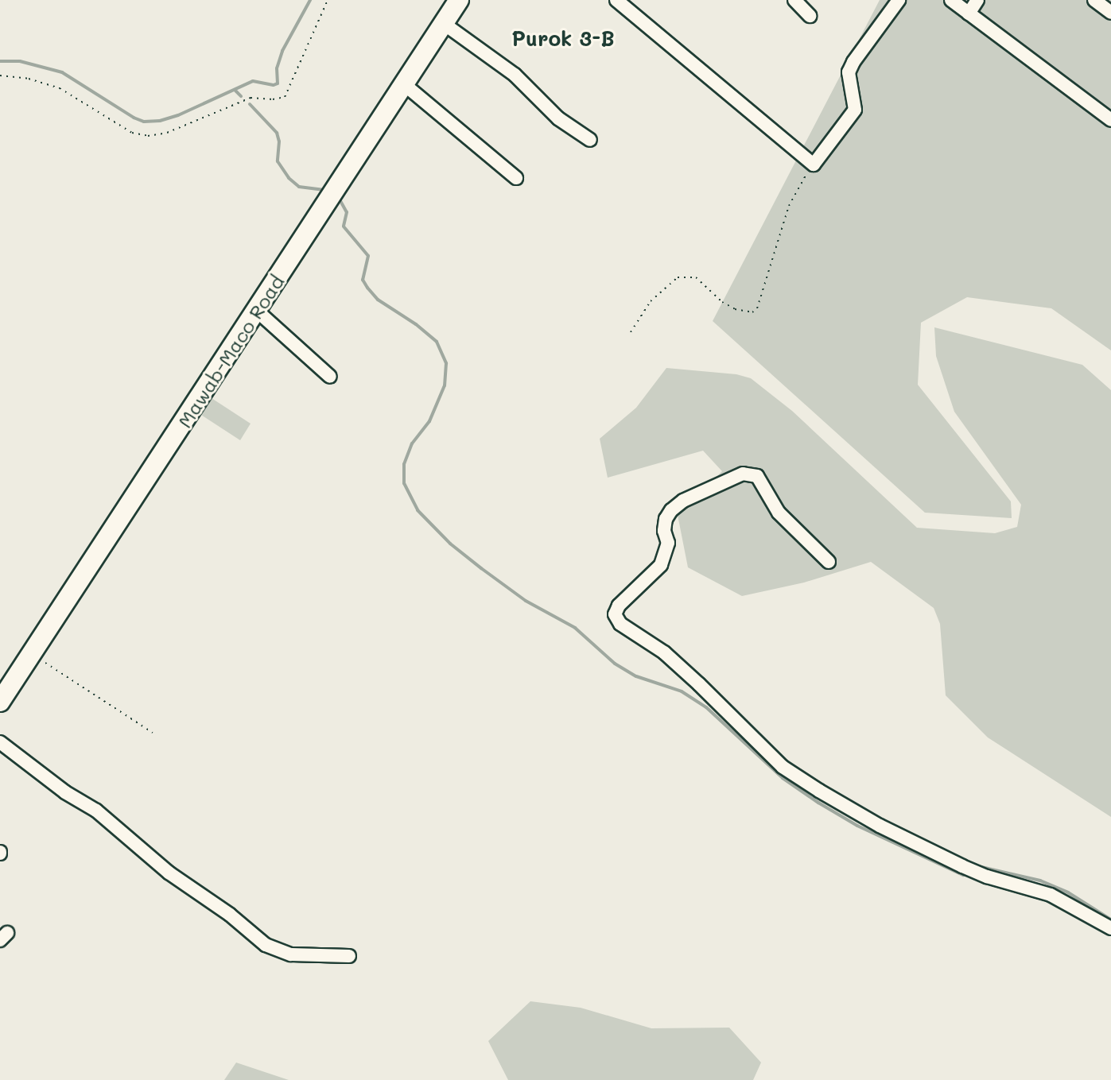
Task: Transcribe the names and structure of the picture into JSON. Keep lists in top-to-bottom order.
{
  "streets": {
    "main road": ["Mawab-Maco Road"]
  },
  "districts": ["Purok 3-B"]
}
